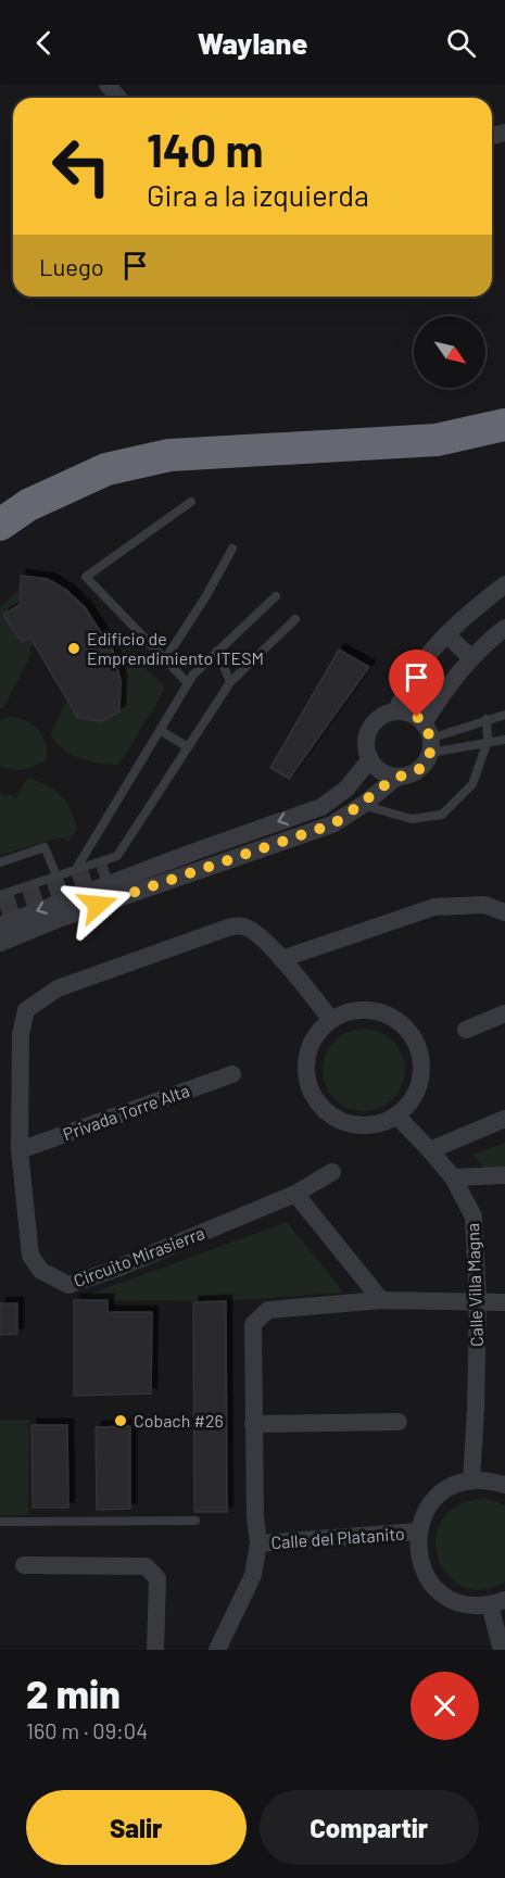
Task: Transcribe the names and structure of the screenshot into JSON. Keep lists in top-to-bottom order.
{
  "streets": {
    "street": [
      "Privada Torre Alta",
      "Circuito Mirasierra",
      "Calle Villa Magna",
      "Calle del Platanito"
    ]
  },
  "crossings": [
    ["Privada Torre Alta", "Circuito Mirasierra"]
  ],
  "places": ["Edificio de Emprendimiento ITESM", "Cobach #26"],
  "north": "bottom right",
  "page": {
    "header": "Waylane",
    "turn": ["140 m", "Gira a la izquierda"],
    "then": "Luego",
    "heading": ["2 min", "160 m · 09:04"],
    "buttons": ["Salir", "Compartir"]
  }
}
